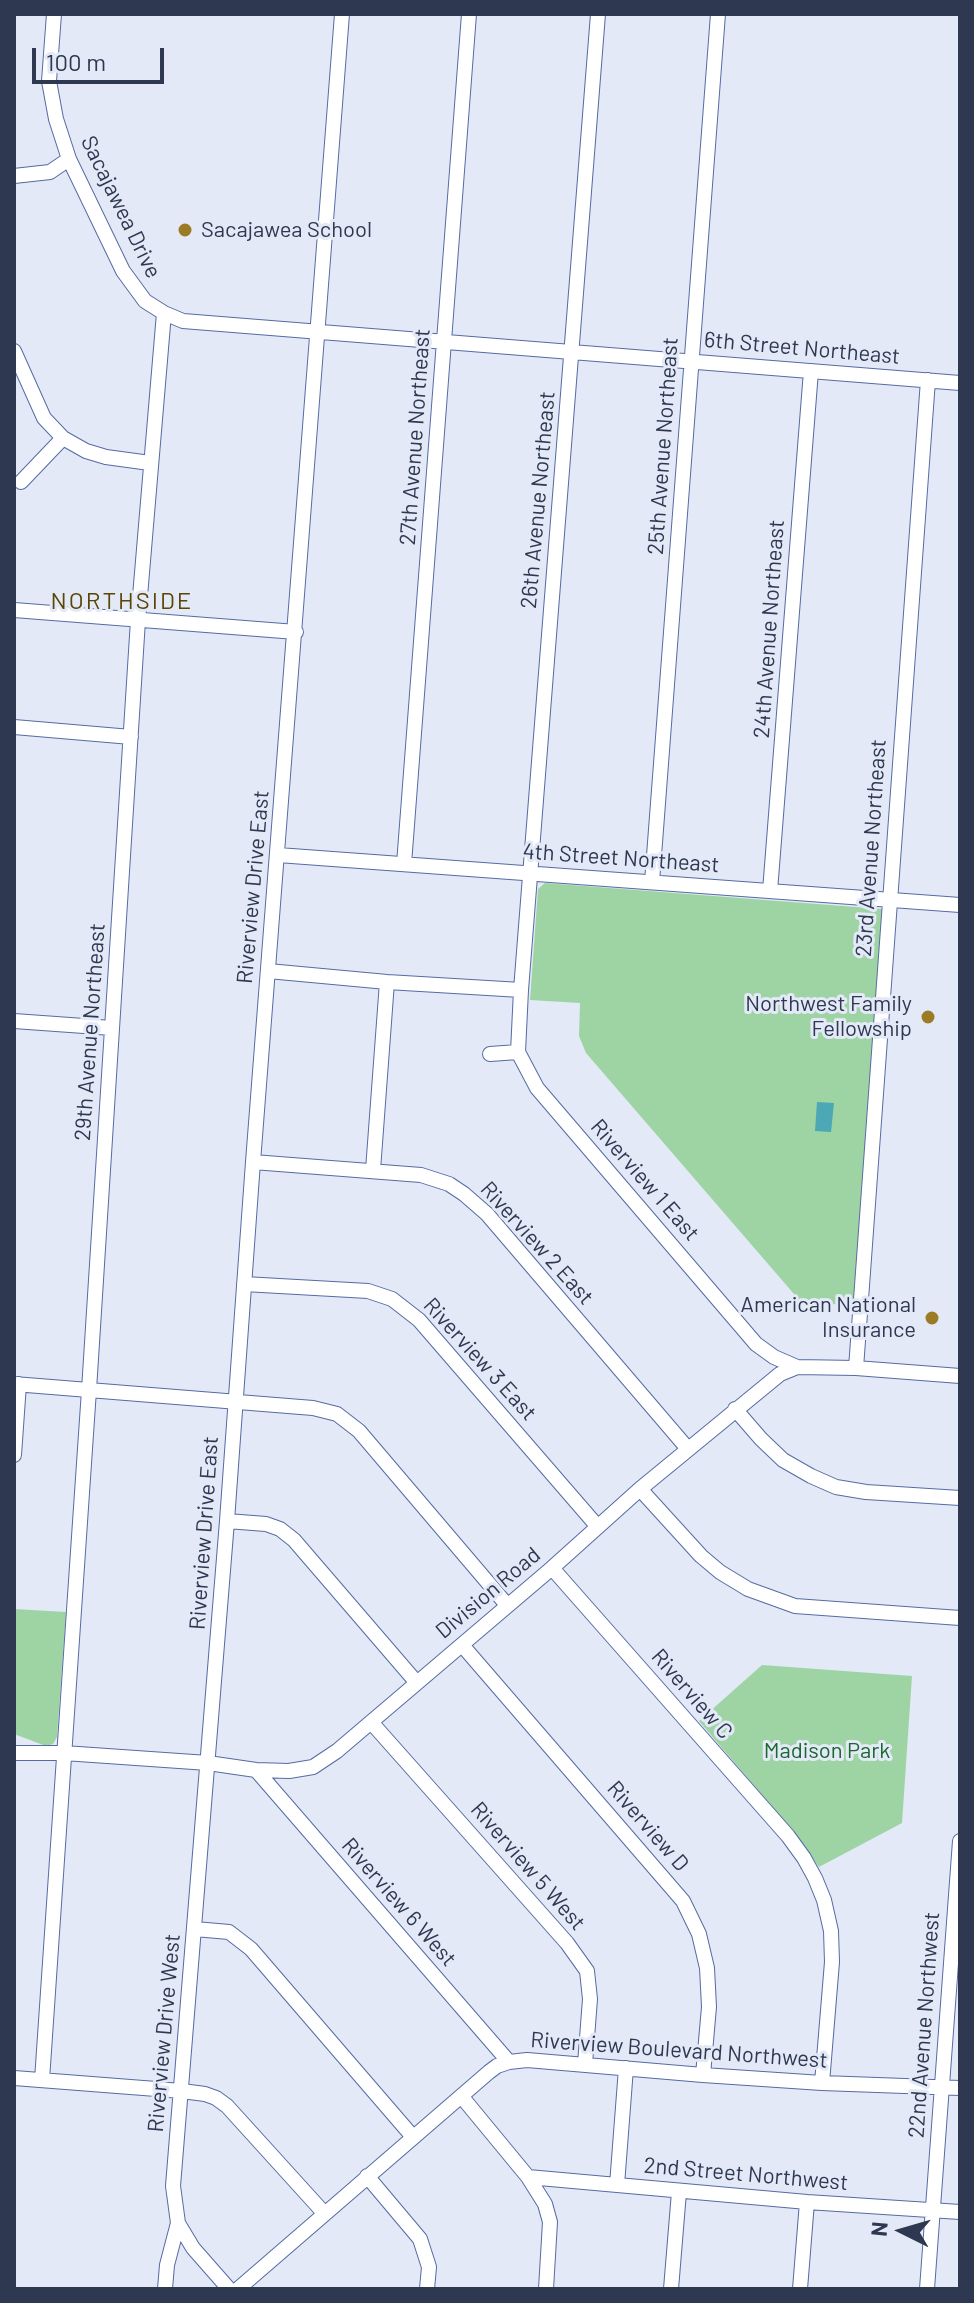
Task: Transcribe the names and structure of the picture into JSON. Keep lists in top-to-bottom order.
{
  "streets": {
    "street": [
      "Sacajawea Drive",
      "6th Street Northeast",
      "27th Avenue Northeast",
      "25th Avenue Northeast",
      "26th Avenue Northeast",
      "24th Avenue Northeast",
      "23rd Avenue Northeast",
      "4th Street Northeast",
      "Riverview Drive East",
      "29th Avenue Northeast",
      "Riverview 1 East",
      "Riverview 2 East",
      "Riverview 3 East",
      "Division Road",
      "Riverview C",
      "Riverview D",
      "Riverview 5 West",
      "Riverview 6 West",
      "22nd Avenue Northwest",
      "Riverview Drive West",
      "Riverview Boulevard Northwest",
      "2nd Street Northwest"
    ]
  },
  "crossings": [
    ["Sacajawea Drive", "6th Street Northeast"],
    ["Sacajawea Drive", "29th Avenue Northeast"],
    ["6th Street Northeast", "27th Avenue Northeast"],
    ["6th Street Northeast", "25th Avenue Northeast"],
    ["6th Street Northeast", "26th Avenue Northeast"],
    ["6th Street Northeast", "24th Avenue Northeast"],
    ["6th Street Northeast", "23rd Avenue Northeast"],
    ["6th Street Northeast", "Riverview Drive East"],
    ["6th Street Northeast", "29th Avenue Northeast"],
    ["27th Avenue Northeast", "4th Street Northeast"],
    ["25th Avenue Northeast", "4th Street Northeast"],
    ["26th Avenue Northeast", "4th Street Northeast"],
    ["24th Avenue Northeast", "4th Street Northeast"],
    ["23rd Avenue Northeast", "4th Street Northeast"],
    ["4th Street Northeast", "Riverview Drive East"],
    ["Riverview Drive East", "Riverview 2 East"],
    ["Riverview Drive East", "Riverview 3 East"],
    ["Riverview Drive East", "Division Road"],
    ["Riverview Drive East", "Riverview Drive West"],
    ["29th Avenue Northeast", "Division Road"],
    ["Riverview 1 East", "Division Road"],
    ["Riverview 2 East", "Division Road"],
    ["Riverview 3 East", "Division Road"],
    ["Division Road", "Riverview C"],
    ["Division Road", "Riverview D"],
    ["Division Road", "Riverview 5 West"],
    ["Division Road", "Riverview 6 West"],
    ["Division Road", "Riverview Drive West"],
    ["Riverview C", "Riverview Boulevard Northwest"],
    ["Riverview D", "Riverview Boulevard Northwest"],
    ["Riverview 5 West", "Riverview Boulevard Northwest"],
    ["Riverview 6 West", "Riverview Boulevard Northwest"],
    ["22nd Avenue Northwest", "Riverview Boulevard Northwest"],
    ["22nd Avenue Northwest", "2nd Street Northwest"]
  ],
  "districts": ["NORTHSIDE"],
  "parks": ["Madison Park"],
  "places": ["Sacajawea School", "Northwest Family Fellowship", "American National Insurance"],
  "scale_bar": "100 m",
  "north": "left"
}
